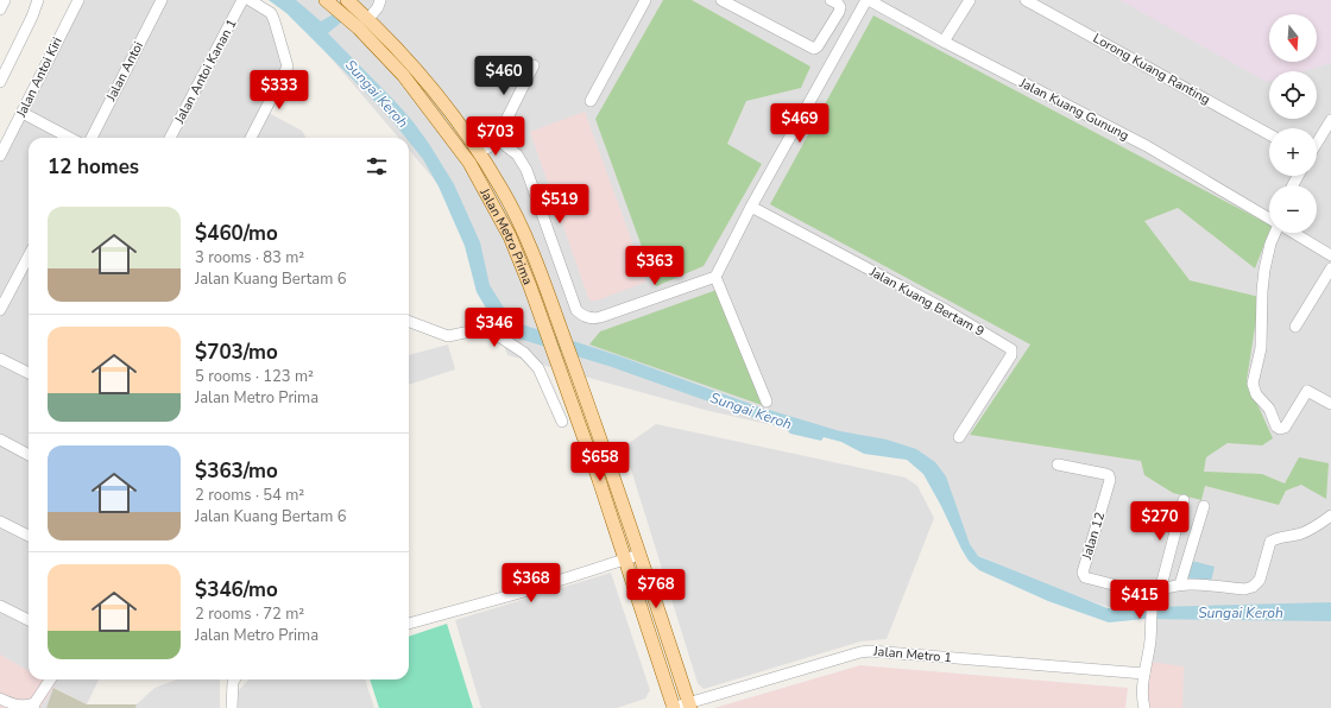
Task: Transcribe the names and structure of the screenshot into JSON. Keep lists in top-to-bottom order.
{
  "streets": {
    "main road": ["Jalan Metro Prima"],
    "street": [
      "Lorong Kuang Ranting",
      "Jalan Antoi",
      "Jalan Antoi Kanan 1",
      "Jalan Antoi Kiri",
      "Jalan Kuang Gunung",
      "Jalan Kuang Bertam 9",
      "Jalan 12",
      "Jalan Metro 1"
    ]
  },
  "crossings": [
    ["Jalan Metro Prima", "Jalan Metro 1"]
  ],
  "water": ["Sungai Keroh"],
  "north": "bottom",
  "page": {
    "map_buttons": ["+", "−"],
    "price": [
      "$460",
      "$333",
      "$469",
      "$703",
      "$519",
      "$363",
      "$346",
      "$658",
      "$270",
      "$368",
      "$768",
      "$415"
    ],
    "heading": "12 homes",
    "list": [
      {
        "name": "$460/mo",
        "note": "3 rooms · 83 m² · Jalan Kuang Bertam 6"
      },
      {
        "name": "$703/mo",
        "note": "5 rooms · 123 m² · Jalan Metro Prima"
      },
      {
        "name": "$363/mo",
        "note": "2 rooms · 54 m² · Jalan Kuang Bertam 6"
      },
      {
        "name": "$346/mo",
        "note": "2 rooms · 72 m² · Jalan Metro Prima"
      }
    ]
  }
}
